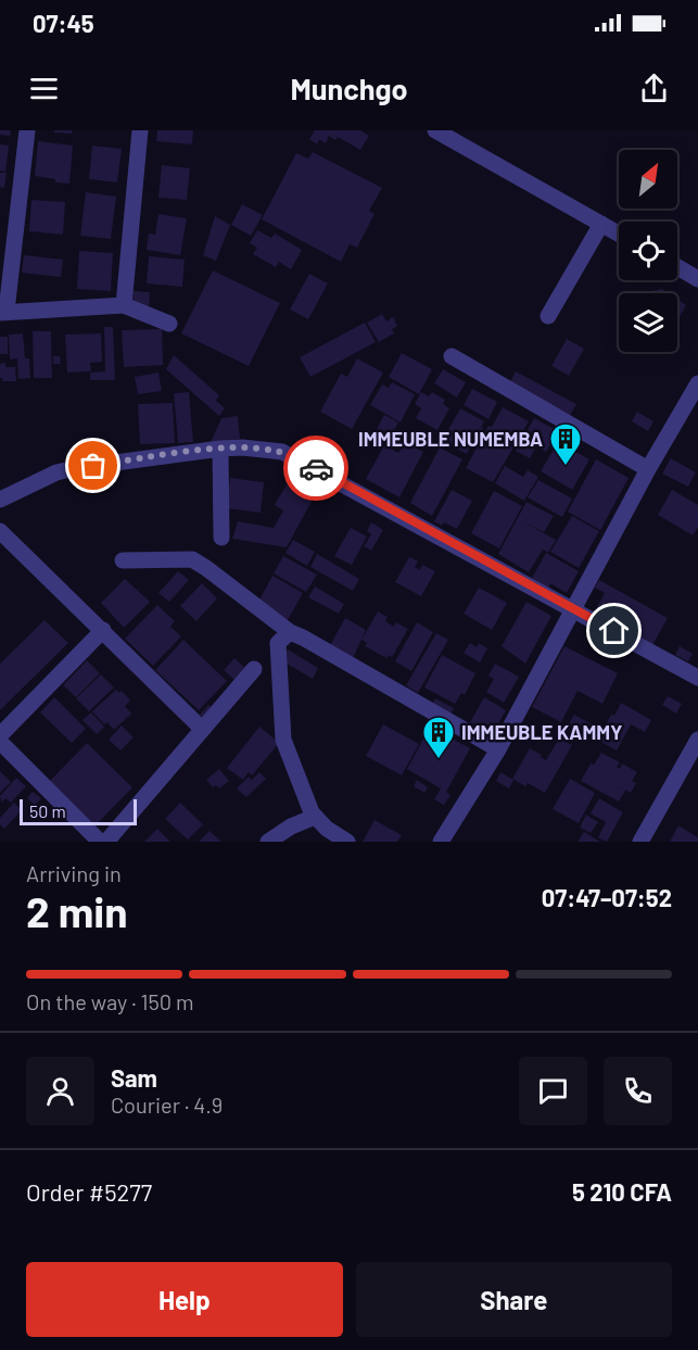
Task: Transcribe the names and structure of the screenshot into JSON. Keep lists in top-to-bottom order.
{
  "places": {
    "building": ["IMMEUBLE NUMEMBA", "IMMEUBLE KAMMY"]
  },
  "scale_bar": "50 m",
  "north": "top right",
  "page": {
    "status": "07:45",
    "header": "Munchgo",
    "scale": "50 m",
    "heading": ["2 min", "Arriving in", "07:47–07:52"],
    "panel": [
      "Sam",
      "Courier · 4.9",
      "Order #5277",
      "5 210 CFA"
    ],
    "bar": "On the way · 150 m",
    "buttons": ["Help", "Share"]
  }
}
